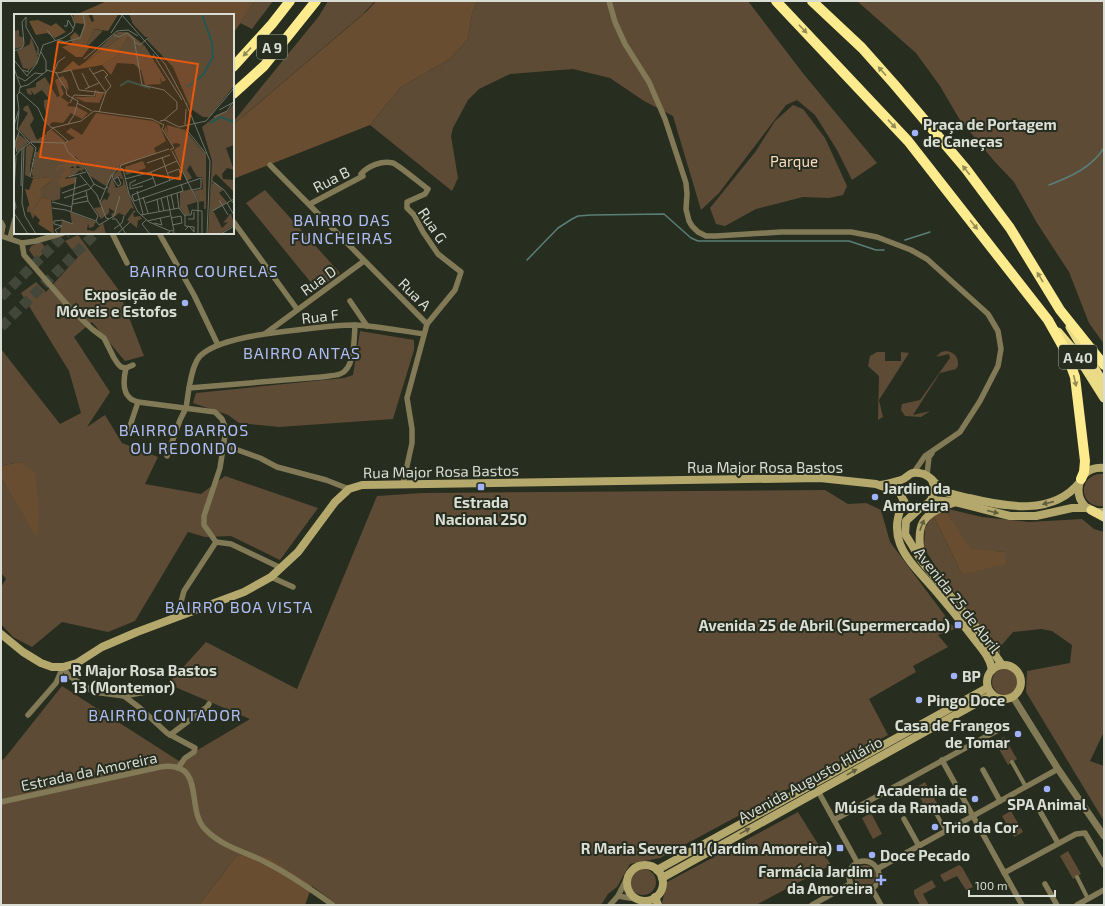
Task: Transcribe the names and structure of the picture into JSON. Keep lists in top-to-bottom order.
{
  "streets": {
    "highway": ["A 9", "A 40"],
    "main road": ["Rua Major Rosa Bastos", "Avenida 25 de Abril", "Avenida Augusto Hilário"],
    "street": [
      "Rua B",
      "Rua G",
      "Rua D",
      "Rua A",
      "Rua F",
      "Estrada da Amoreira"
    ]
  },
  "crossings": [
    ["Rua B", "Rua G"],
    ["Rua B", "Rua A"],
    ["Rua G", "Rua A"],
    ["Rua D", "Rua A"],
    ["Rua D", "Rua F"],
    ["Rua A", "Rua F"],
    ["Rua A", "Rua Major Rosa Bastos"],
    ["Avenida 25 de Abril", "Avenida Augusto Hilário"]
  ],
  "districts": [
    "BAIRRO DAS FUNCHEIRAS",
    "BAIRRO COURELAS",
    "BAIRRO ANTAS",
    "BAIRRO BARROS OU REDONDO",
    "BAIRRO BOA VISTA",
    "BAIRRO CONTADOR"
  ],
  "parks": ["Parque"],
  "places": {
    "other": [
      "Praça de Portagem de Caneças",
      "Exposição de Móveis e Estofos",
      "Jardim da Amoreira",
      "BP",
      "Pingo Doce",
      "Casa de Frangos de Tomar",
      "SPA Animal",
      "Academia de Música da Ramada",
      "Trio da Cor",
      "Doce Pecado"
    ],
    "transit": [
      "Estrada Nacional 250",
      "Avenida 25 de Abril (Supermercado)",
      "R Major Rosa Bastos 13 (Montemor)",
      "R Maria Severa 11 (Jardim Amoreira)"
    ],
    "health": ["Farmácia Jardim da Amoreira"]
  },
  "scale_bar": "100 m"
}
